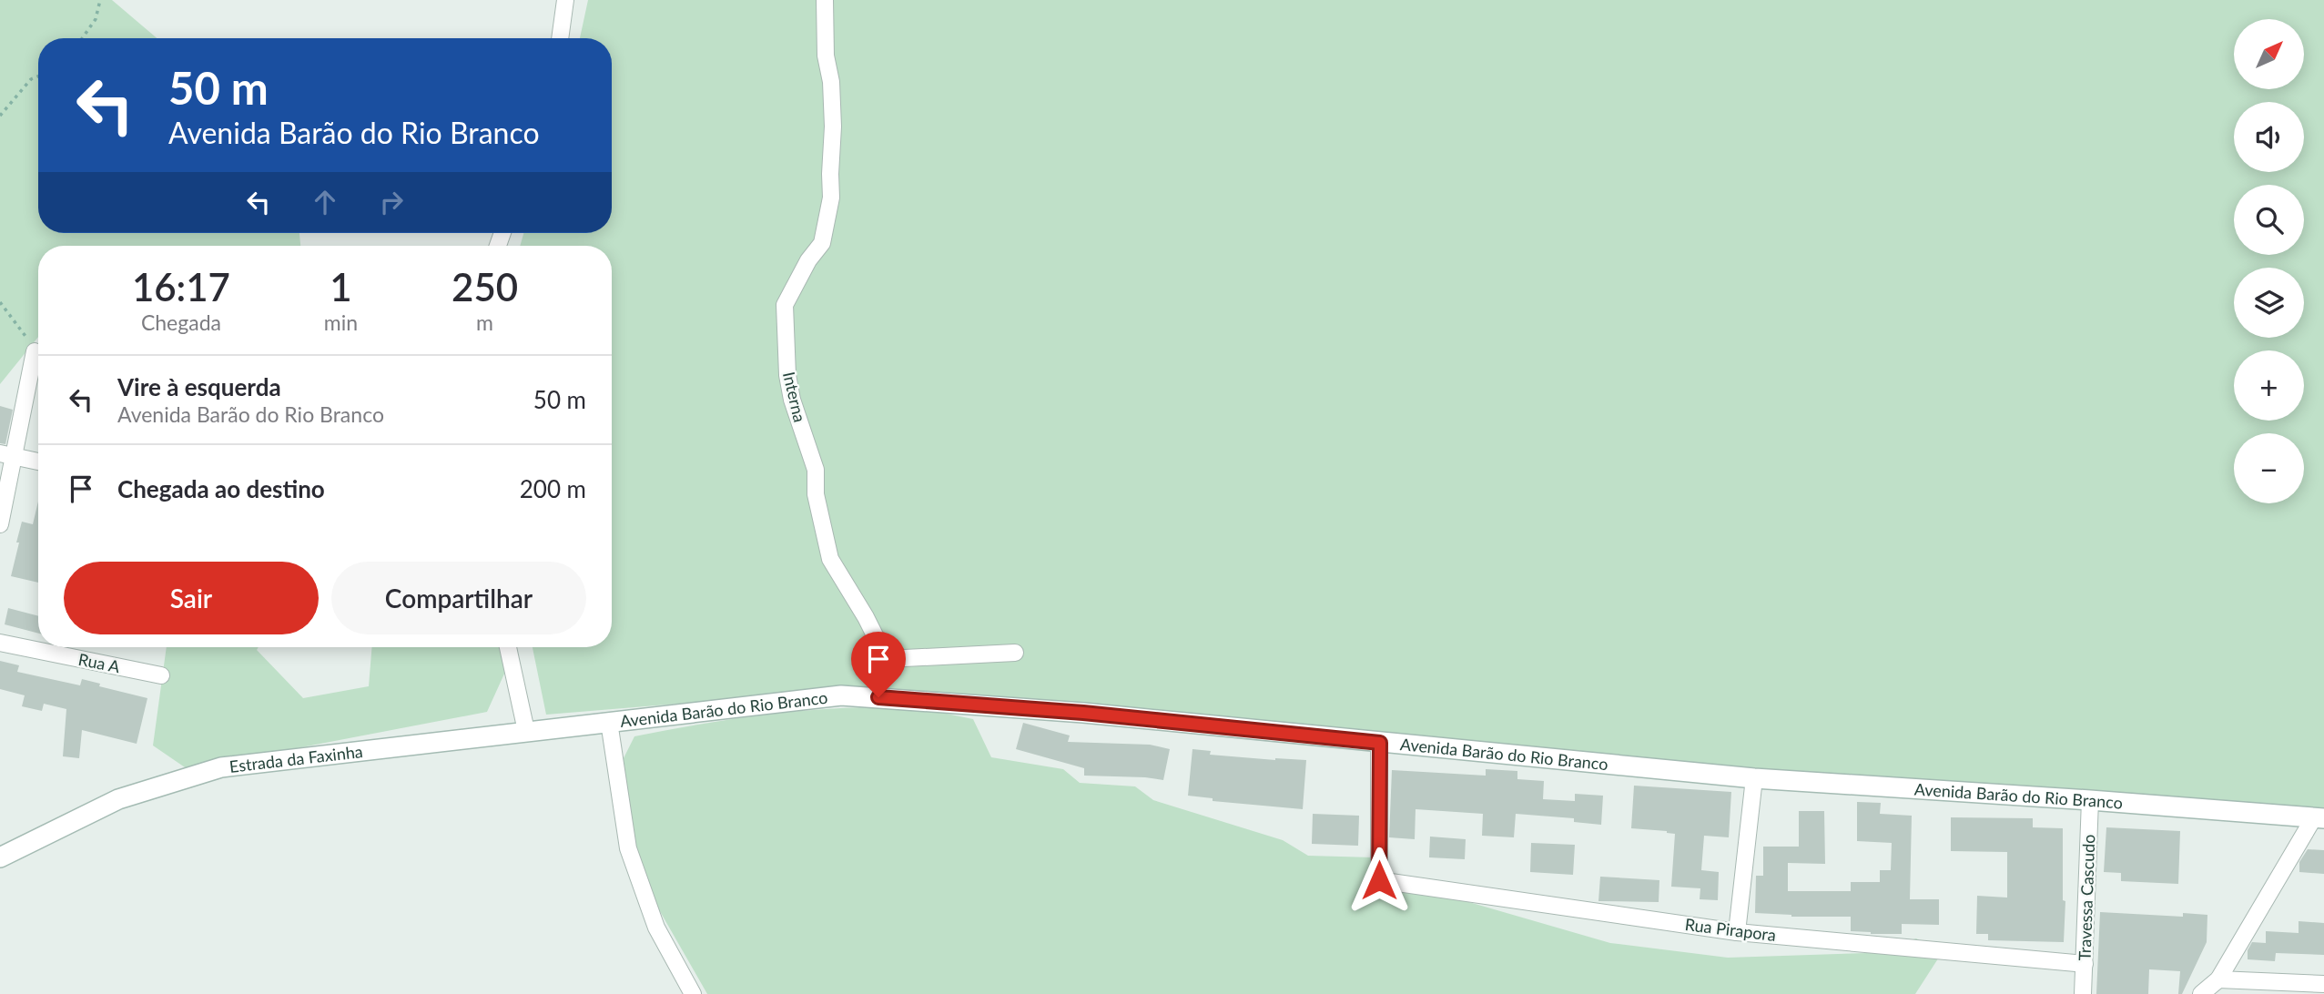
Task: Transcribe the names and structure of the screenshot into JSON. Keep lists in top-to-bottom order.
{
  "streets": {
    "street": [
      "Interna",
      "Rua A",
      "Avenida Barão do Rio Branco",
      "Estrada da Faxinha",
      "Travessa Cascudo",
      "Rua Pirapora"
    ]
  },
  "crossings": [
    ["Avenida Barão do Rio Branco", "Estrada da Faxinha"],
    ["Avenida Barão do Rio Branco", "Travessa Cascudo"],
    ["Avenida Barão do Rio Branco", "Rua Pirapora"],
    ["Travessa Cascudo", "Rua Pirapora"]
  ],
  "north": "top right",
  "page": {
    "map_buttons": ["+", "−"],
    "turn": ["50 m", "Avenida Barão do Rio Branco"],
    "eta": [
      "16:17",
      "Chegada",
      "1",
      "min",
      "250",
      "m"
    ],
    "list": [
      {
        "name": "Vire à esquerda",
        "note": "Avenida Barão do Rio Branco",
        "value": "50 m"
      },
      {
        "name": "Chegada ao destino",
        "value": "200 m"
      }
    ],
    "buttons": ["Sair", "Compartilhar"]
  }
}
